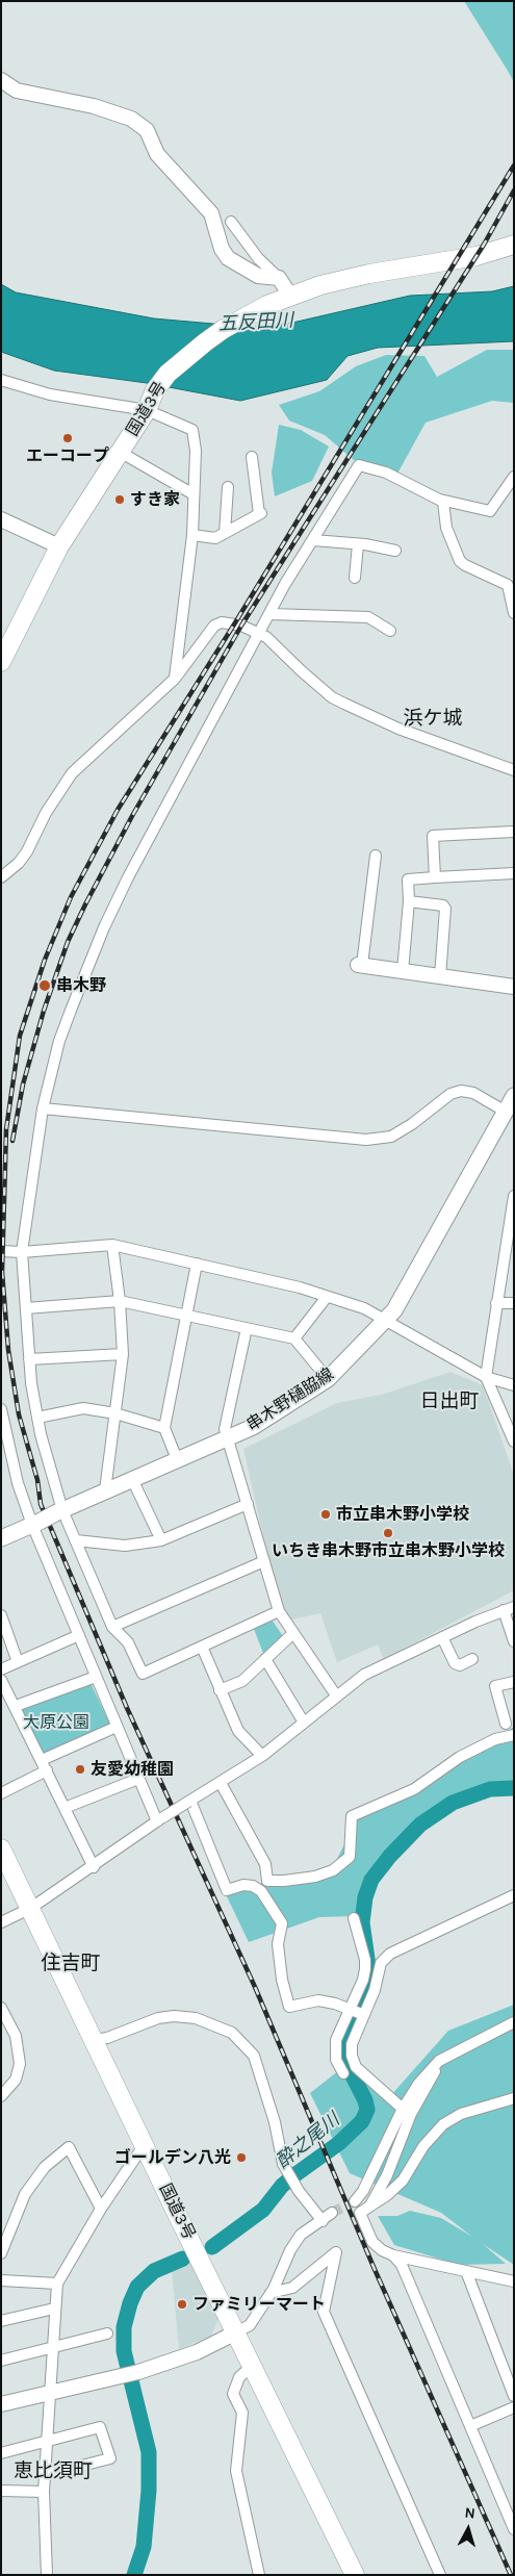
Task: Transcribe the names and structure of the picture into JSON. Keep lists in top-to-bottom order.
{
  "streets": {
    "highway": ["国道3号"],
    "main road": ["串木野樋脇線"]
  },
  "districts": [
    "浜ケ城",
    "日出町",
    "住吉町",
    "恵比須町"
  ],
  "water": ["五反田川", "酔之尾川"],
  "parks": ["大原公園"],
  "places": [
    "エーコープ",
    "すき家",
    "串木野",
    "市立串木野小学校",
    "いちき串木野市立串木野小学校",
    "友愛幼稚園",
    "ゴールデン八光",
    "ファミリーマート"
  ],
  "north": "top"
}
